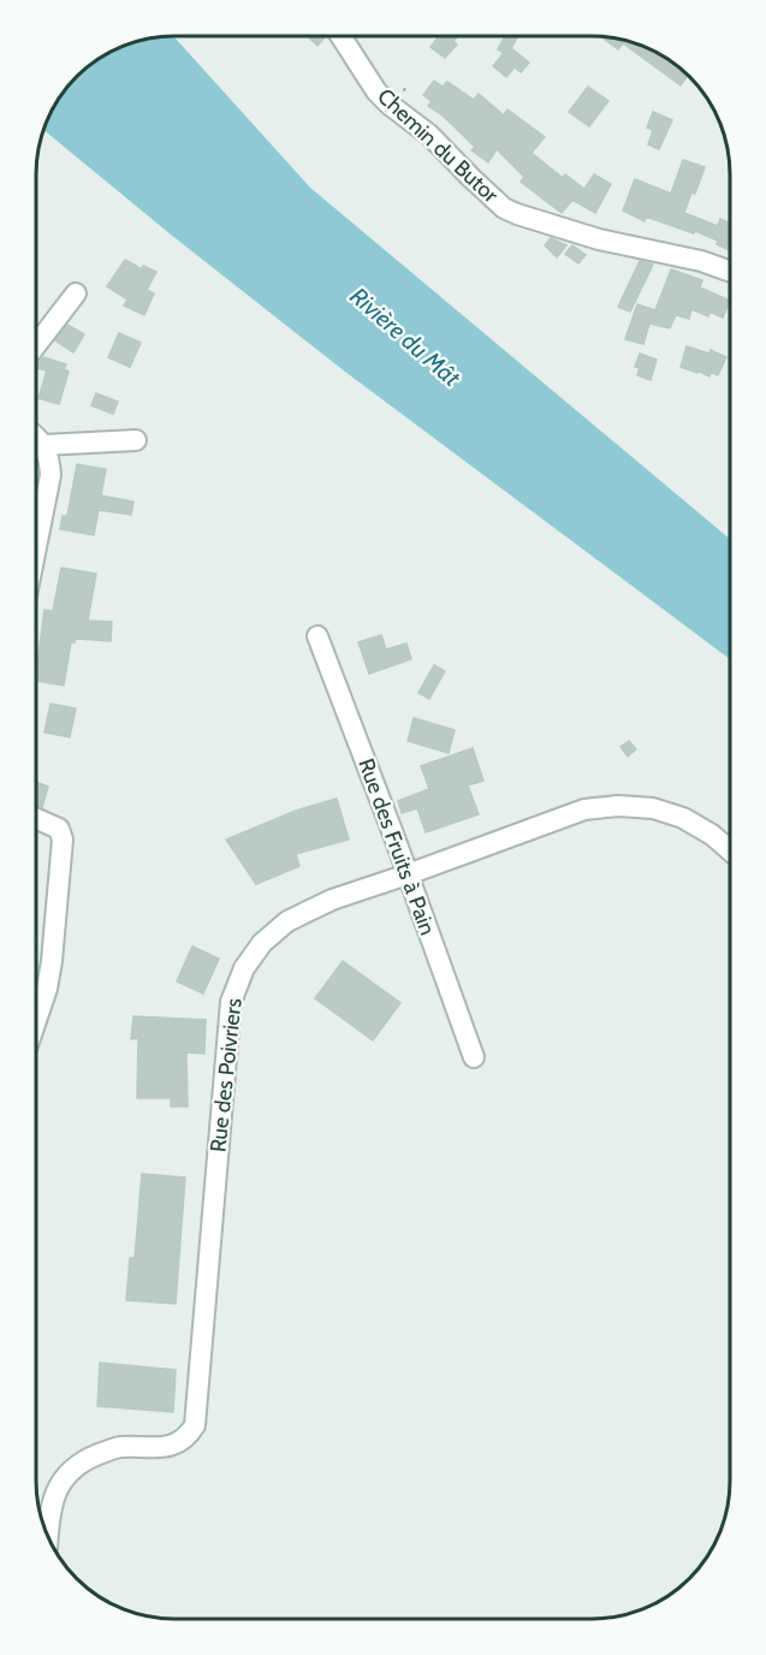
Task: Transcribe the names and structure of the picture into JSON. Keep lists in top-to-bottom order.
{
  "streets": {
    "street": ["Chemin du Butor", "Rue des Fruits à Pain", "Rue des Poivriers"]
  },
  "crossings": [
    ["Rue des Fruits à Pain", "Rue des Poivriers"]
  ],
  "water": ["Rivière du Mât"]
}
